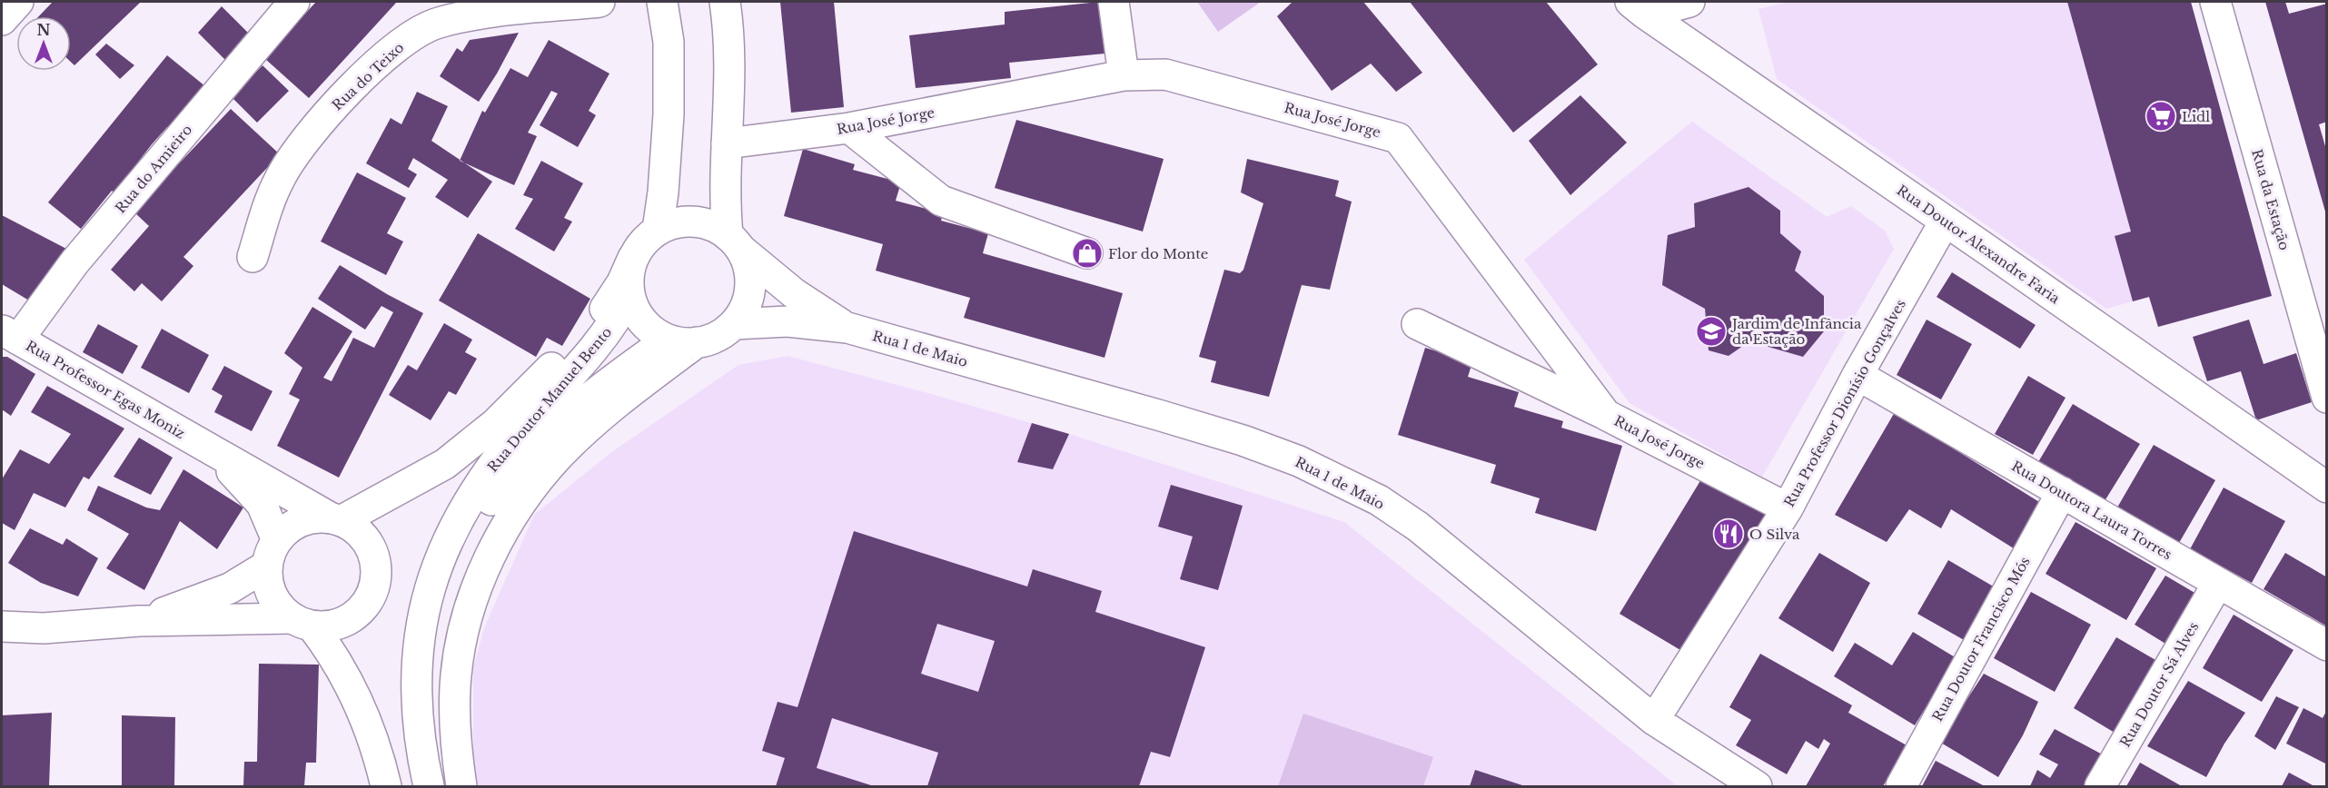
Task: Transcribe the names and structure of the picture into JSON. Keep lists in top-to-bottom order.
{
  "streets": {
    "street": [
      "Rua do Teixo",
      "Rua José Jorge",
      "Rua do Amieiro",
      "Rua da Estação",
      "Rua Doutor Alexandre Faria",
      "Rua 1 de Maio",
      "Rua Professor Egas Moniz",
      "Rua Doutor Manuel Bento",
      "Rua Professor Dionísio Gonçalves",
      "Rua Doutora Laura Torres",
      "Rua Doutor Francisco Mós",
      "Rua Doutor Sá Alves"
    ]
  },
  "crossings": [
    ["Rua José Jorge", "Rua Professor Dionísio Gonçalves"],
    ["Rua do Amieiro", "Rua Professor Egas Moniz"],
    ["Rua Doutor Alexandre Faria", "Rua Professor Dionísio Gonçalves"],
    ["Rua 1 de Maio", "Rua Professor Dionísio Gonçalves"],
    ["Rua Professor Dionísio Gonçalves", "Rua Doutora Laura Torres"],
    ["Rua Doutora Laura Torres", "Rua Doutor Francisco Mós"],
    ["Rua Doutora Laura Torres", "Rua Doutor Sá Alves"]
  ],
  "places": {
    "supermarket": ["Lidl"],
    "shop": ["Flor do Monte"],
    "school or university": ["Jardim de Infância da Estação"],
    "restaurant": ["O Silva"]
  },
  "north": "top"
}
